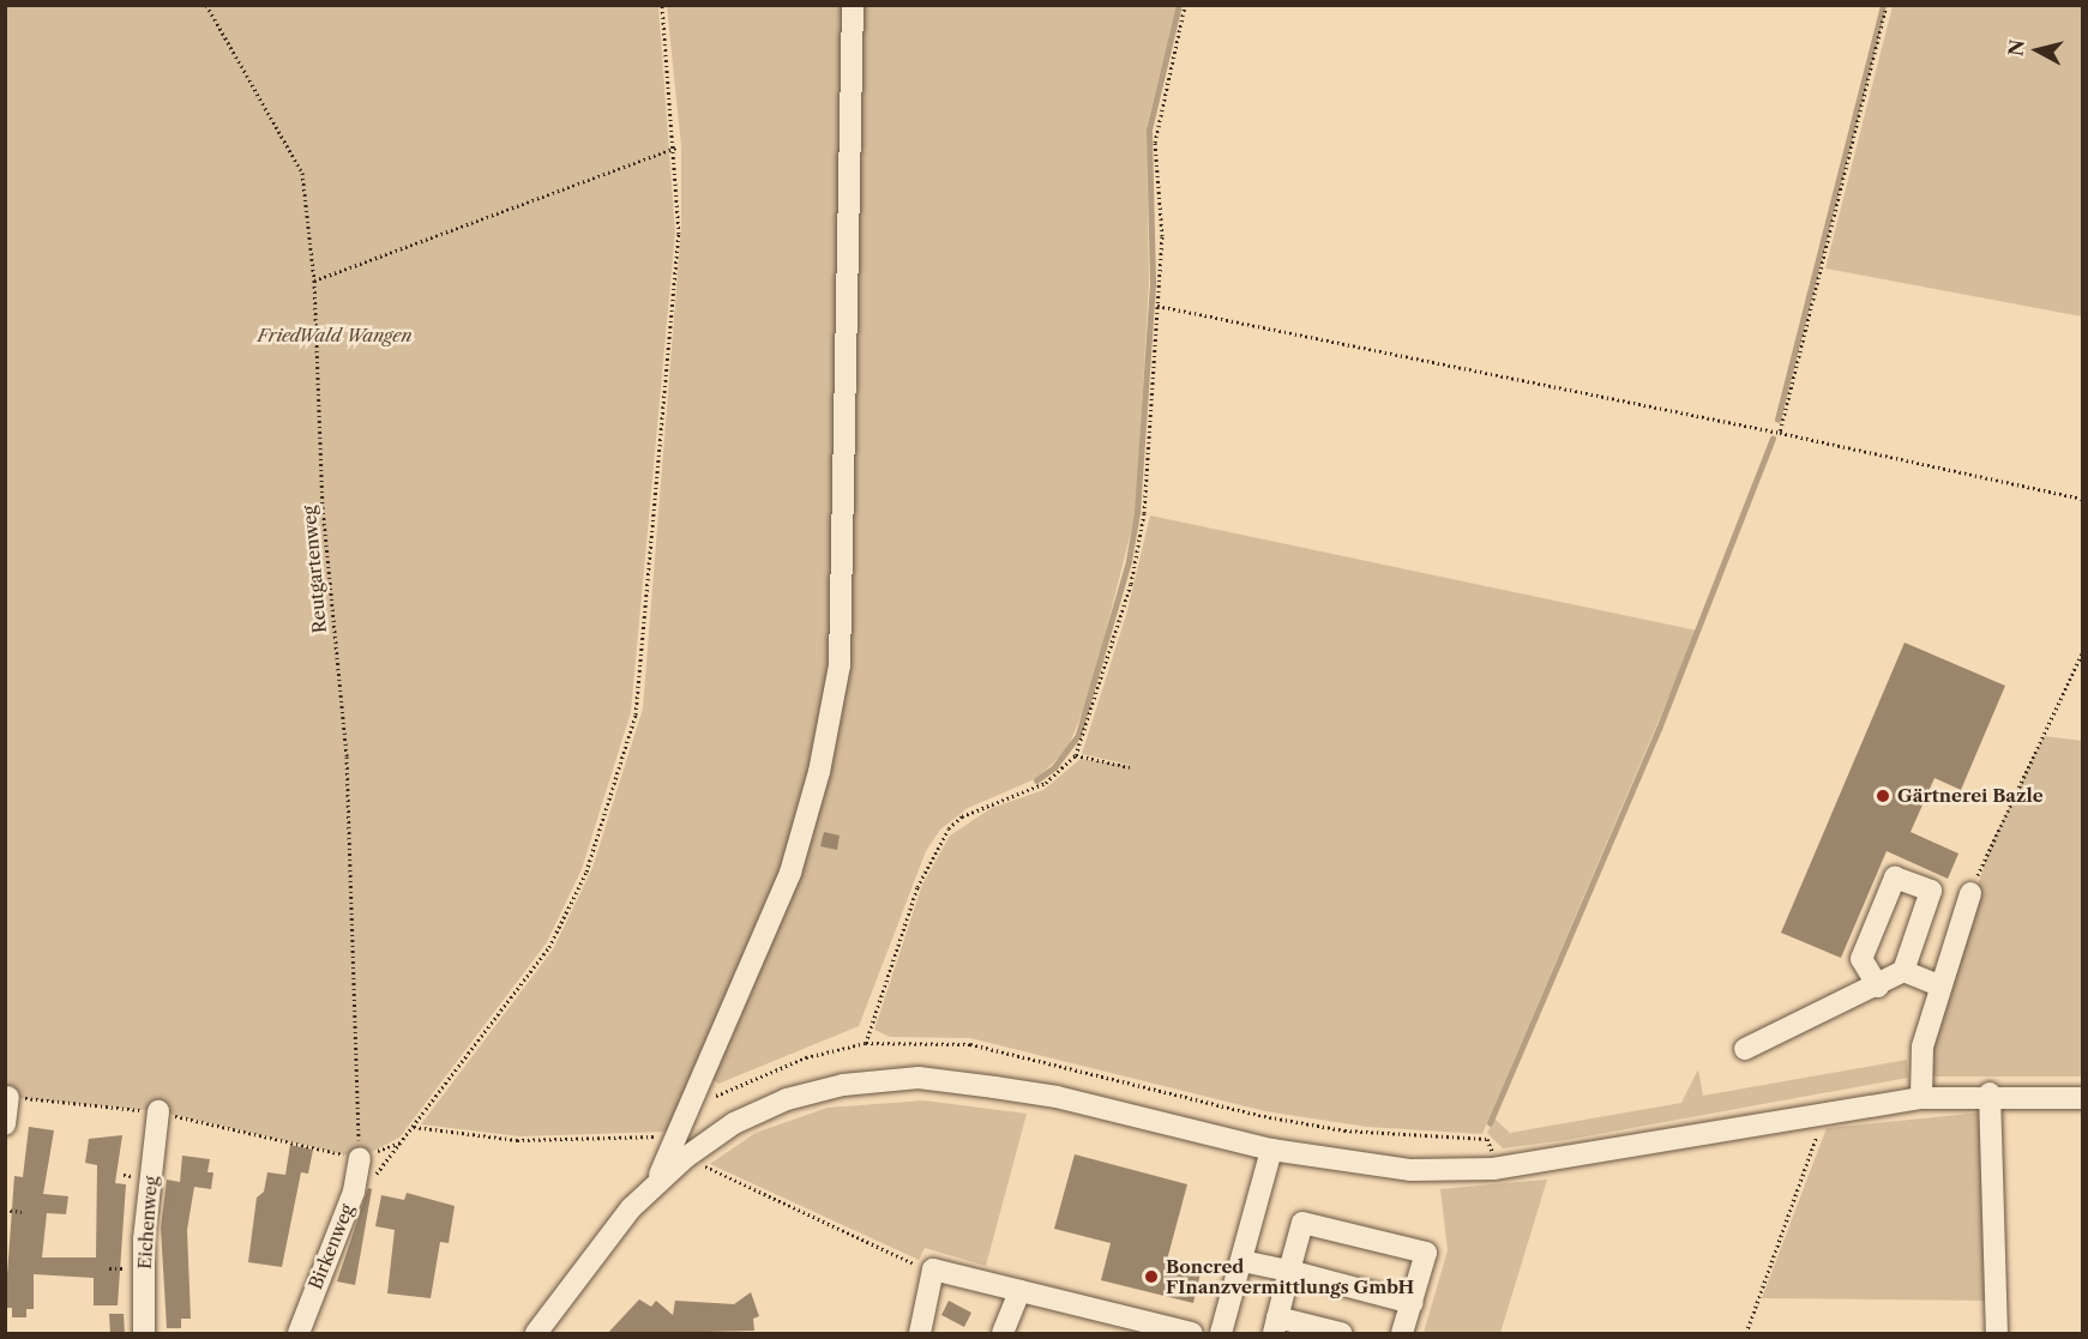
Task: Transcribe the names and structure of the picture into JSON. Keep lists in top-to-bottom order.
{
  "streets": {
    "street": ["Eichenweg", "Birkenweg"],
    "path": ["Reutgartenweg"]
  },
  "crossings": [
    ["Reutgartenweg", "Birkenweg"]
  ],
  "parks": ["FriedWald Wangen"],
  "places": ["Gärtnerei Bazle", "Boncred FInanzvermittlungs GmbH"],
  "north": "left"
}
